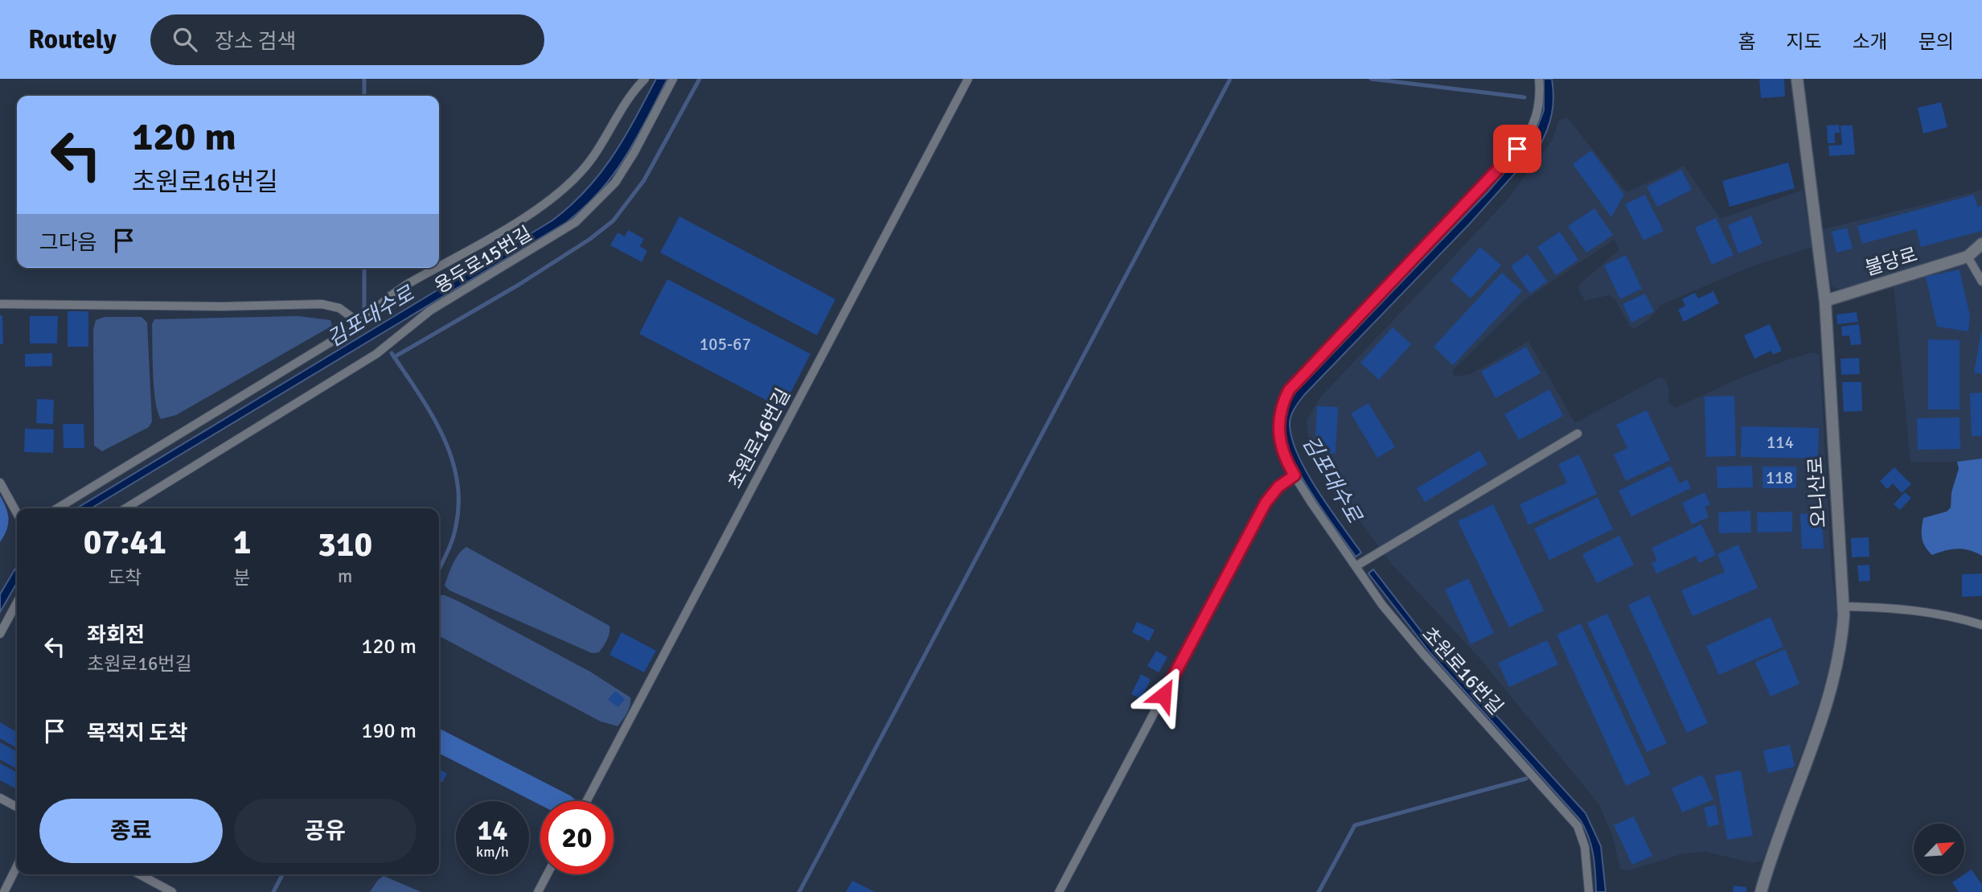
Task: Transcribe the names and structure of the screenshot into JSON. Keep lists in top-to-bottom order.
{
  "streets": {
    "street": ["불당로", "오니산로"],
    "lane": ["용두로15번길", "초원로16번길"]
  },
  "crossings": [
    ["불당로", "오니산로"]
  ],
  "water": ["김포대수로"],
  "house_numbers": ["105-67", "114", "118"],
  "north": "top right",
  "page": {
    "header": "Routely",
    "search": "장소 검색",
    "nav": [
      "홈",
      "지도",
      "소개",
      "문의"
    ],
    "turn": ["120 m", "초원로16번길"],
    "then": "그다음",
    "eta": [
      "07:41",
      "도착",
      "1",
      "분",
      "310",
      "m"
    ],
    "list": [
      {
        "name": "좌회전",
        "note": "초원로16번길",
        "value": "120 m"
      },
      {
        "name": "목적지 도착",
        "value": "190 m"
      }
    ],
    "buttons": ["종료", "공유"],
    "speed": "14 km/h",
    "limit": "20"
  }
}
